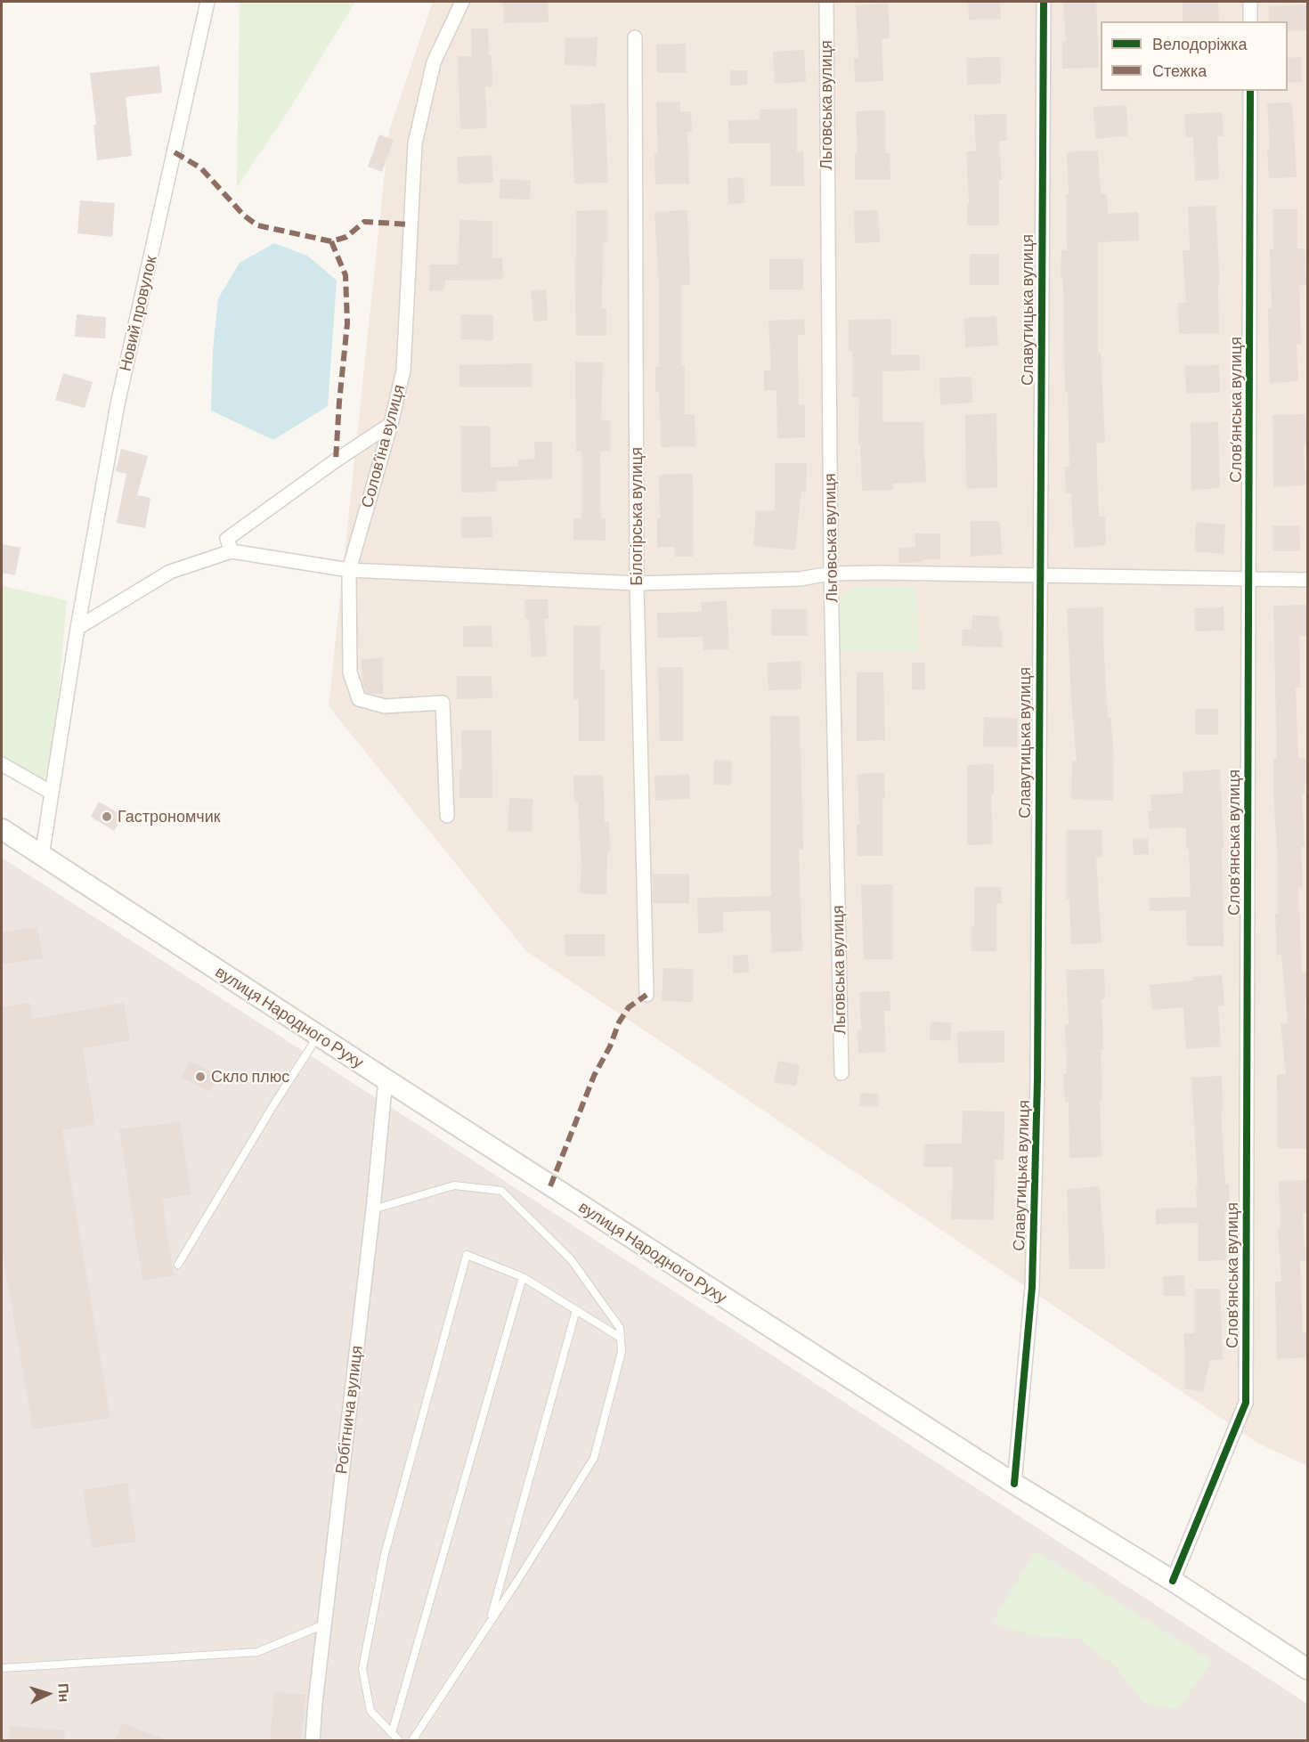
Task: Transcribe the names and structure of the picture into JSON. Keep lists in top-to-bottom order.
{
  "streets": {
    "main road": ["вулиця Народного Руху"],
    "street": [
      "Льговська вулиця",
      "Славутицька вулиця",
      "Новий провулок",
      "Словʼянська вулиця",
      "Соловʼїна вулиця",
      "Білогірська вулиця",
      "Робітнича вулиця"
    ]
  },
  "crossings": [
    ["Славутицька вулиця", "вулиця Народного Руху"],
    ["Новий провулок", "вулиця Народного Руху"],
    ["Словʼянська вулиця", "вулиця Народного Руху"],
    ["вулиця Народного Руху", "Робітнича вулиця"]
  ],
  "places": ["Гастрономчик", "Скло плюс"],
  "legend": ["Велодоріжка", "Стежка"],
  "north": "right"
}
